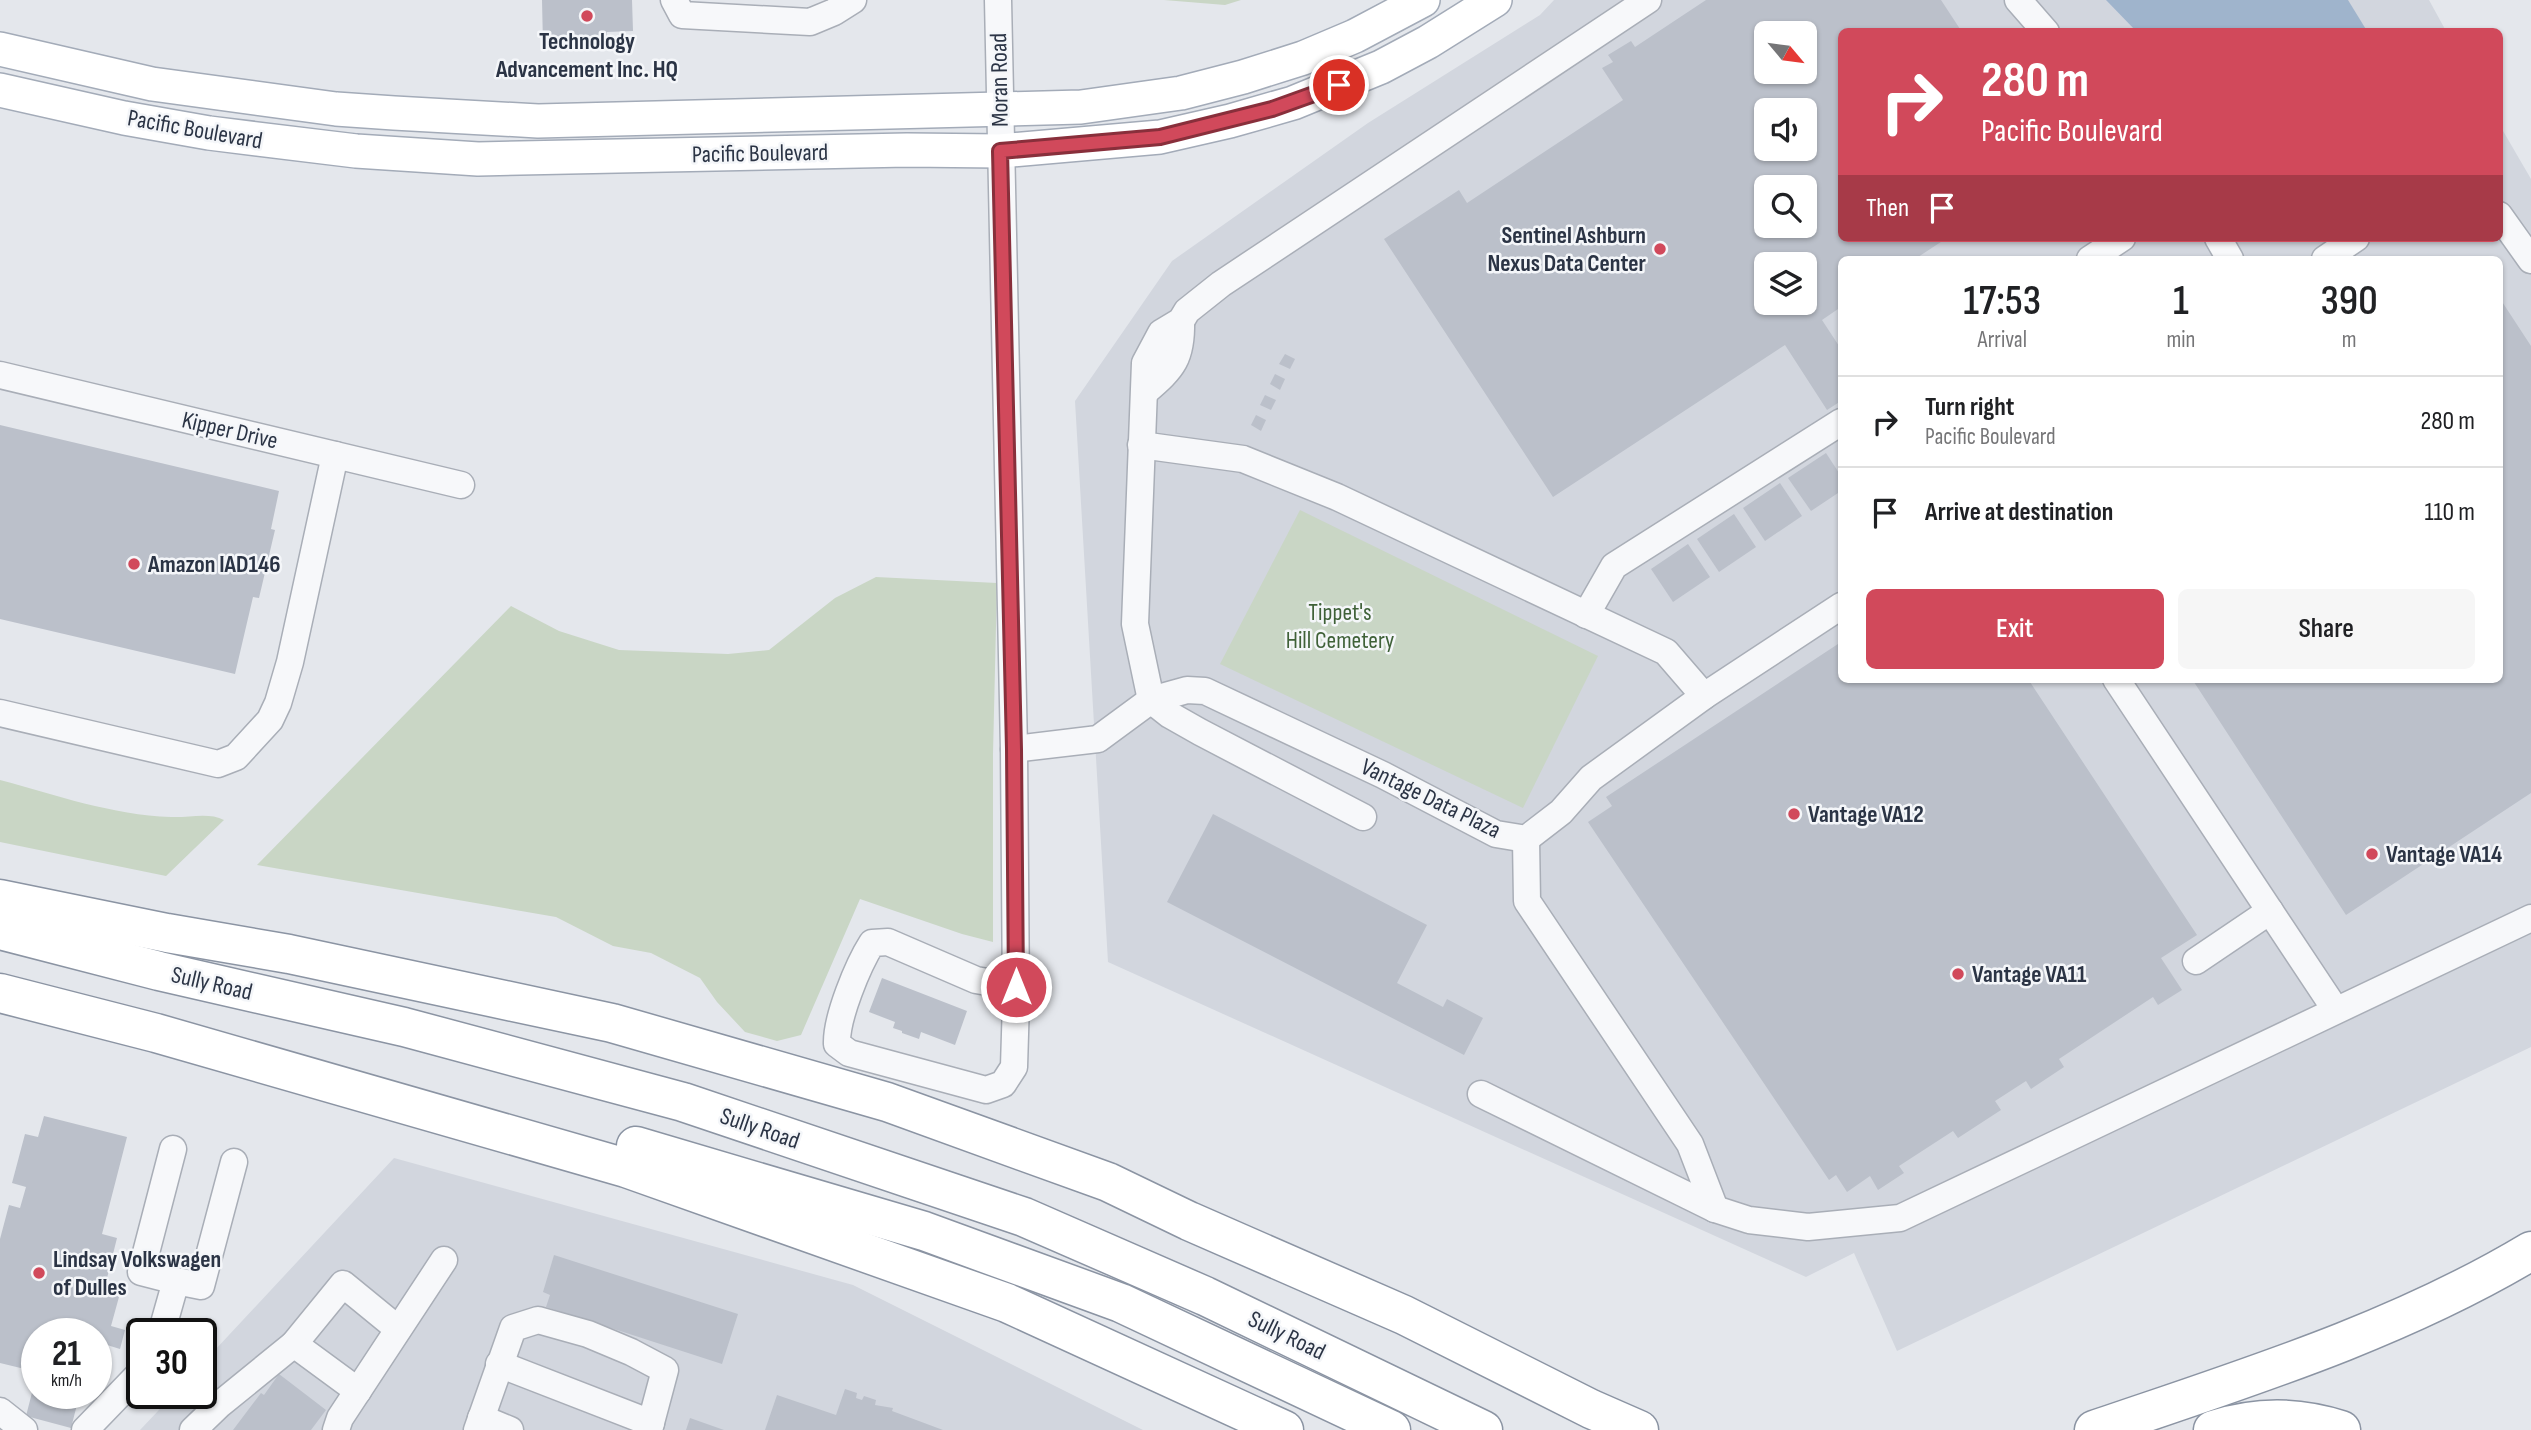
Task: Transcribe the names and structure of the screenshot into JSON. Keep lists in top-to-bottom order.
{
  "streets": {
    "highway": ["Sully Road"],
    "main road": ["Pacific Boulevard"],
    "street": ["Moran Road", "Kipper Drive", "Vantage Data Plaza"]
  },
  "crossings": [
    ["Moran Road", "Pacific Boulevard"],
    ["Moran Road", "Vantage Data Plaza"]
  ],
  "parks": ["Tippet's Hill Cemetery"],
  "places": [
    "Technology Advancement Inc. HQ",
    "Sentinel Ashburn Nexus Data Center",
    "Amazon IAD146",
    "Vantage VA12",
    "Vantage VA14",
    "Vantage VA11",
    "Lindsay Volkswagen of Dulles"
  ],
  "north": "bottom right",
  "page": {
    "turn": ["280 m", "Pacific Boulevard"],
    "then": "Then",
    "eta": [
      "17:53",
      "Arrival",
      "1",
      "min",
      "390",
      "m"
    ],
    "list": [
      {
        "name": "Turn right",
        "note": "Pacific Boulevard",
        "value": "280 m"
      },
      {
        "name": "Arrive at destination",
        "value": "110 m"
      }
    ],
    "buttons": ["Exit", "Share"],
    "speed": "21 km/h",
    "limit": "30"
  }
}
